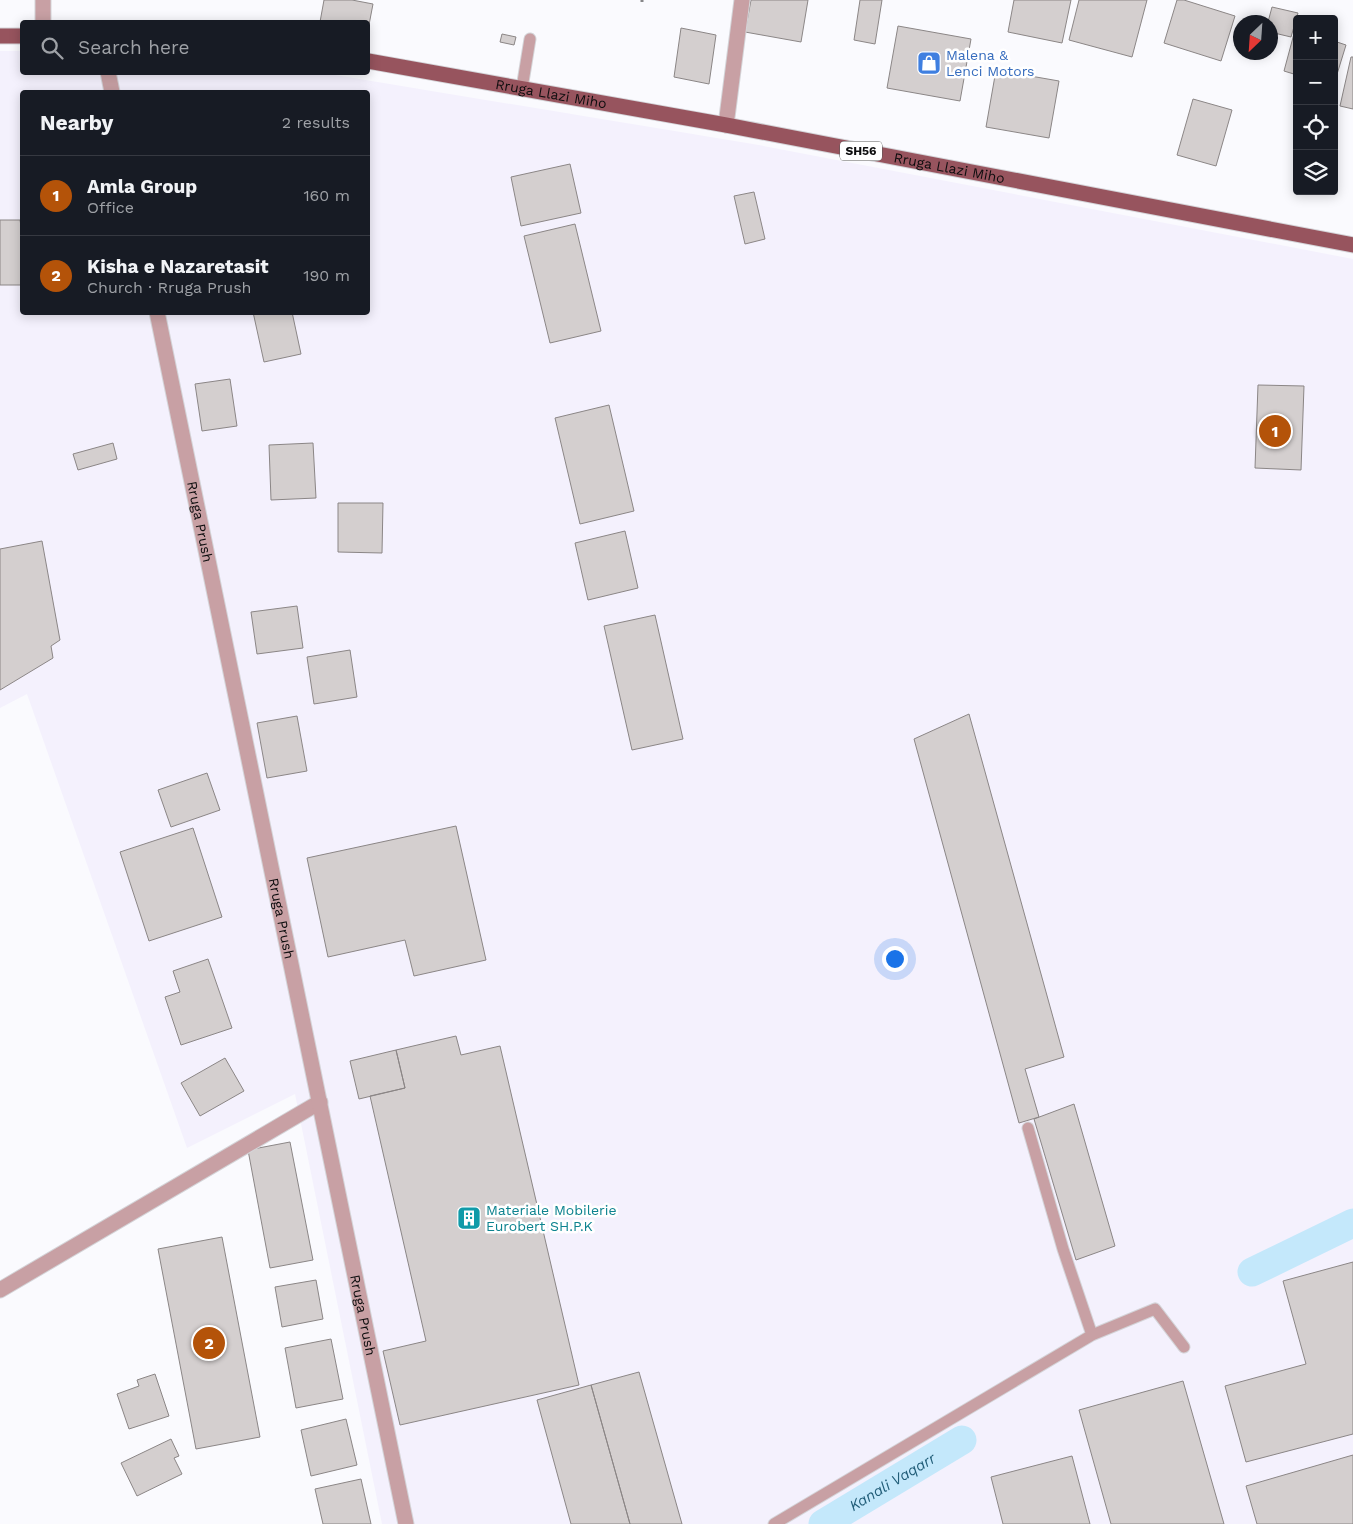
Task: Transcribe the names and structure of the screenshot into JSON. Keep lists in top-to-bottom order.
{
  "streets": {
    "main road": ["Rruga Llazi Miho", "SH56"],
    "street": ["Rruga Prush"]
  },
  "water": ["Kanali Vaqarr"],
  "places": {
    "shop": ["Malena & Lenci Motors"],
    "building": ["Materiale Mobilerie Eurobert SH.P.K"]
  },
  "north": "bottom left",
  "page": {
    "map_buttons": ["+", "−"],
    "search": "Search here",
    "heading": ["Nearby", "2 results"],
    "list": [
      {
        "mark": "1",
        "name": "Amla Group",
        "note": "Office",
        "value": "160 m"
      },
      {
        "mark": "2",
        "name": "Kisha e Nazaretasit",
        "note": "Church · Rruga Prush",
        "value": "190 m"
      }
    ],
    "pins": ["1", "2"]
  }
}
